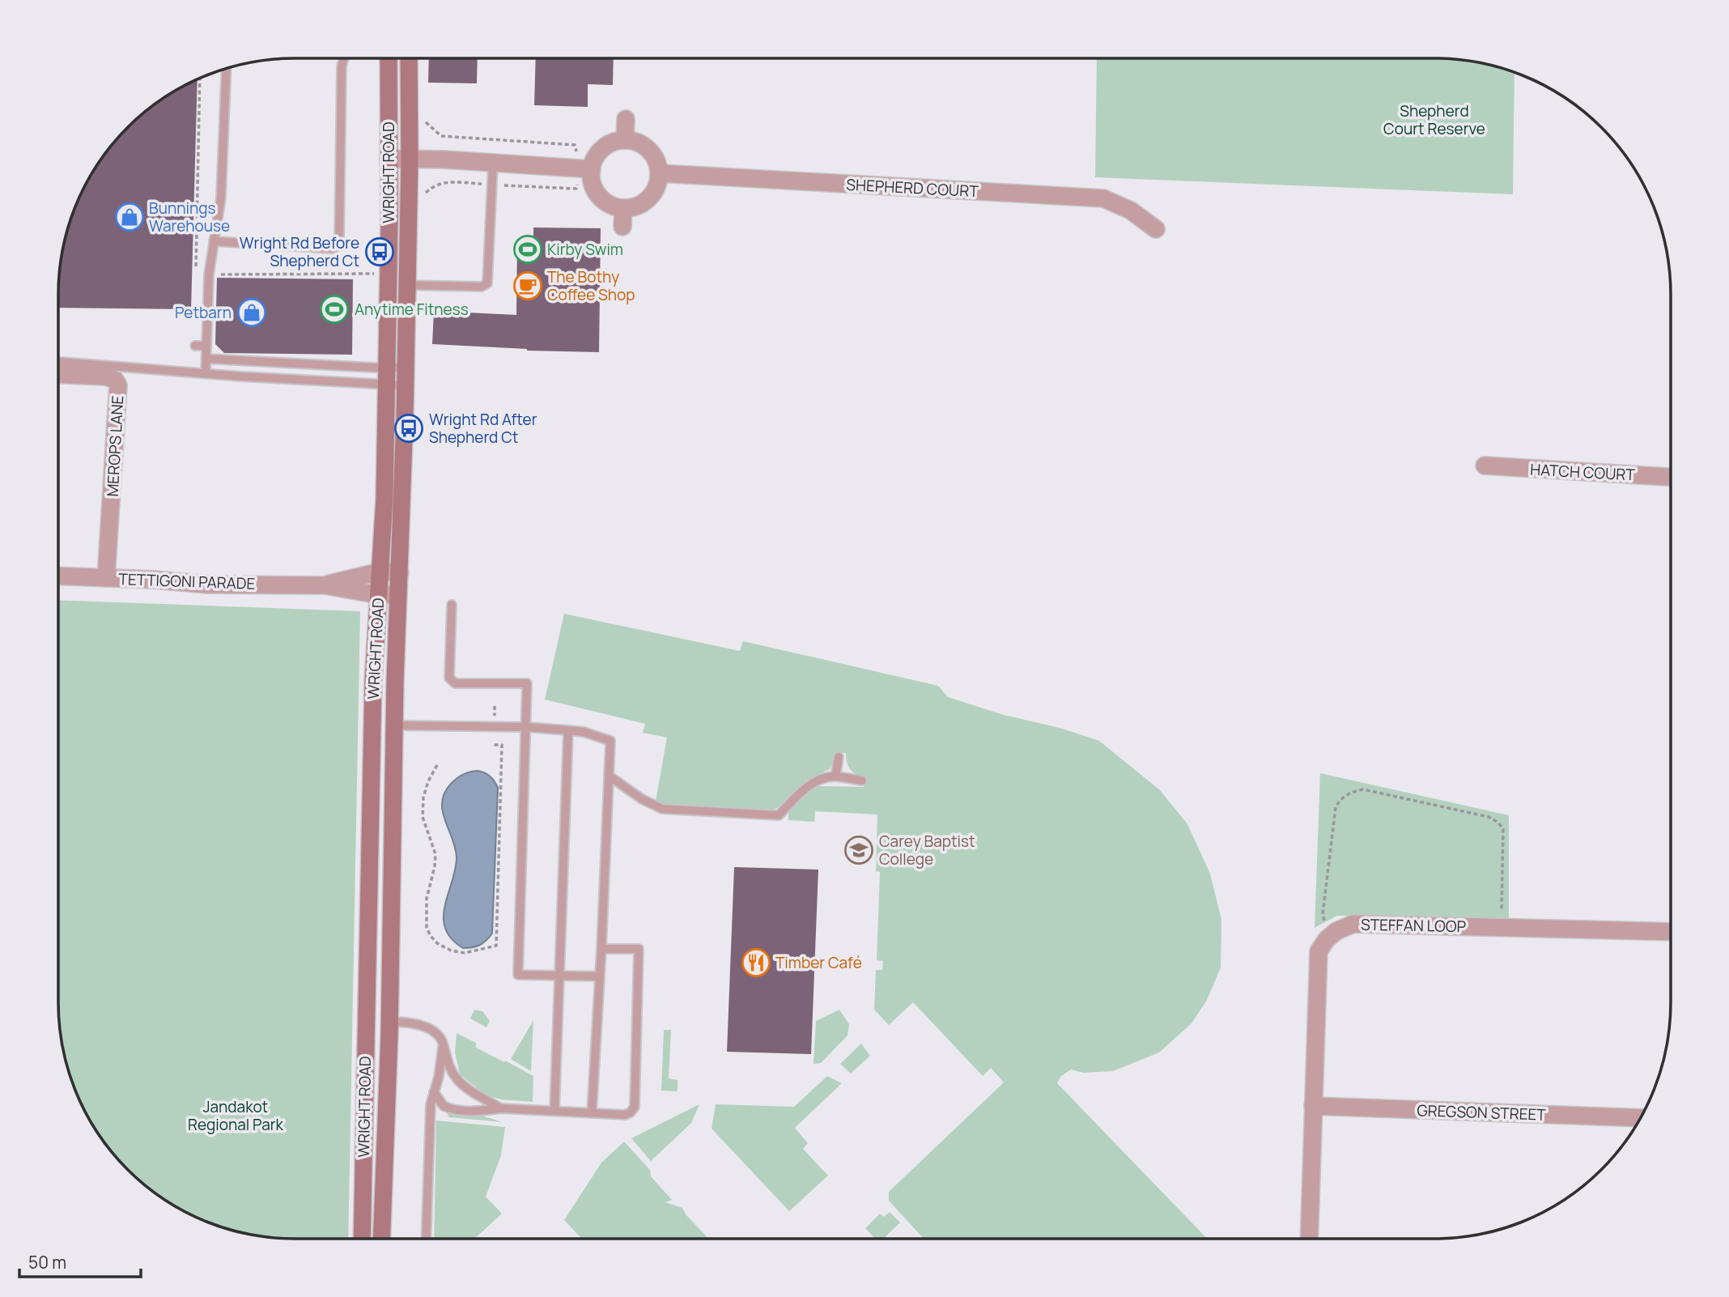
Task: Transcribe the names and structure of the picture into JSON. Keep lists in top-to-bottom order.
{
  "streets": {
    "street": [
      "WRIGHT ROAD",
      "SHEPHERD COURT",
      "MEROPS LANE",
      "HATCH COURT",
      "TETTIGONI PARADE",
      "STEFFAN LOOP",
      "GREGSON STREET"
    ]
  },
  "crossings": [
    ["WRIGHT ROAD", "TETTIGONI PARADE"],
    ["MEROPS LANE", "TETTIGONI PARADE"],
    ["STEFFAN LOOP", "GREGSON STREET"]
  ],
  "parks": ["Shepherd Court Reserve", "Jandakot Regional Park"],
  "places": {
    "shop": ["Bunnings Warehouse", "Petbarn"],
    "sports": ["Kirby Swim", "Anytime Fitness"],
    "bus stop": ["Wright Rd Before Shepherd Ct", "Wright Rd After Shepherd Ct"],
    "cafe": ["The Bothy Coffee Shop"],
    "school or university": ["Carey Baptist College"],
    "restaurant": ["Timber Café"]
  },
  "scale_bar": "50 m"
}
